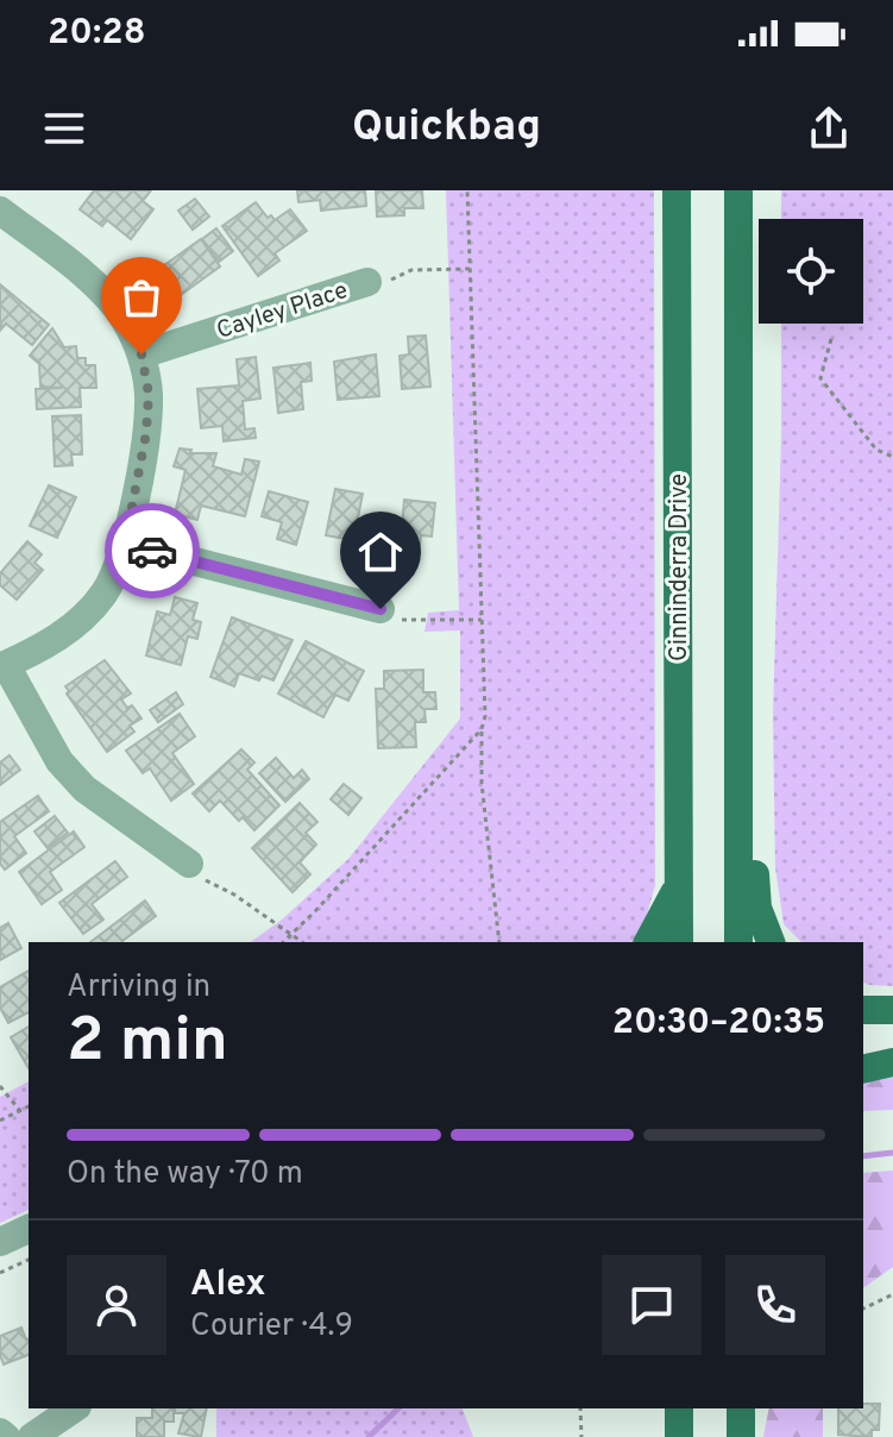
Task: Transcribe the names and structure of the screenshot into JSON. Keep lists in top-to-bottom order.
{
  "streets": {
    "main road": ["Ginninderra Drive"],
    "street": ["Cayley Place"]
  },
  "page": {
    "status": "20:28",
    "header": "Quickbag",
    "heading": ["2 min", "Arriving in", "20:30–20:35"],
    "panel": ["Alex", "Courier · 4.9"],
    "bar": "On the way · 70 m"
  }
}
